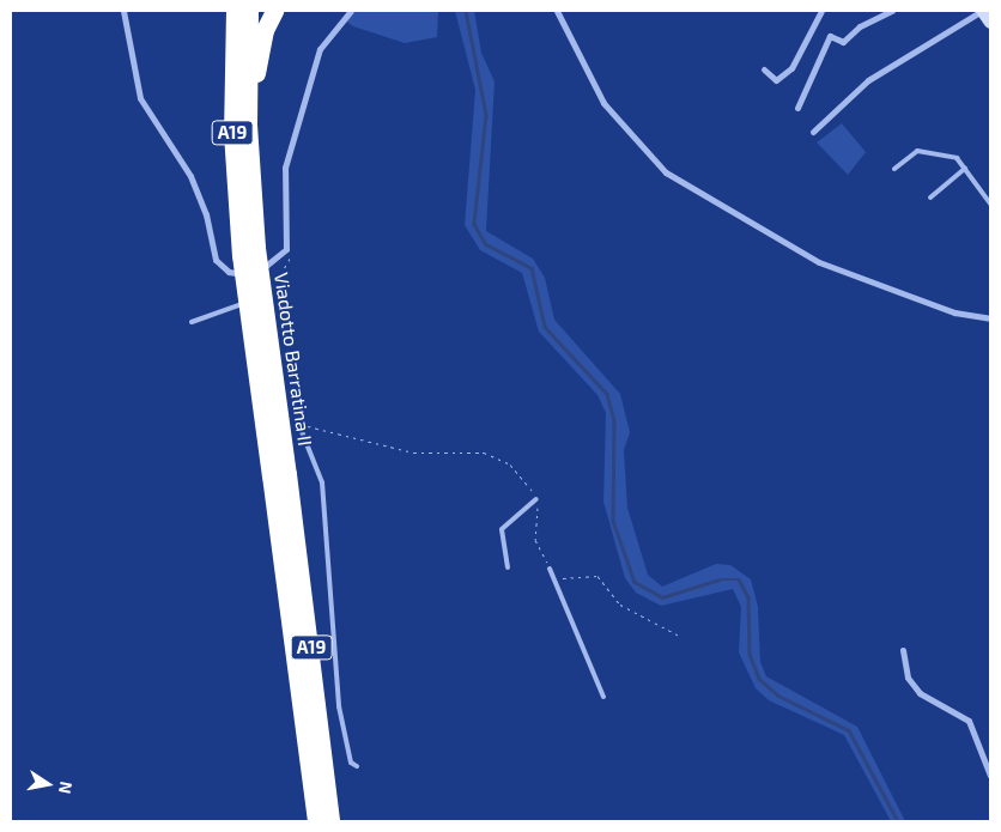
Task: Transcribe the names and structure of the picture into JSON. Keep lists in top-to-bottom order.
{
  "streets": {
    "highway": ["A19", "Viadotto Barratina II"]
  },
  "crossings": [
    ["A19", "Viadotto Barratina II"]
  ],
  "north": "right"
}
